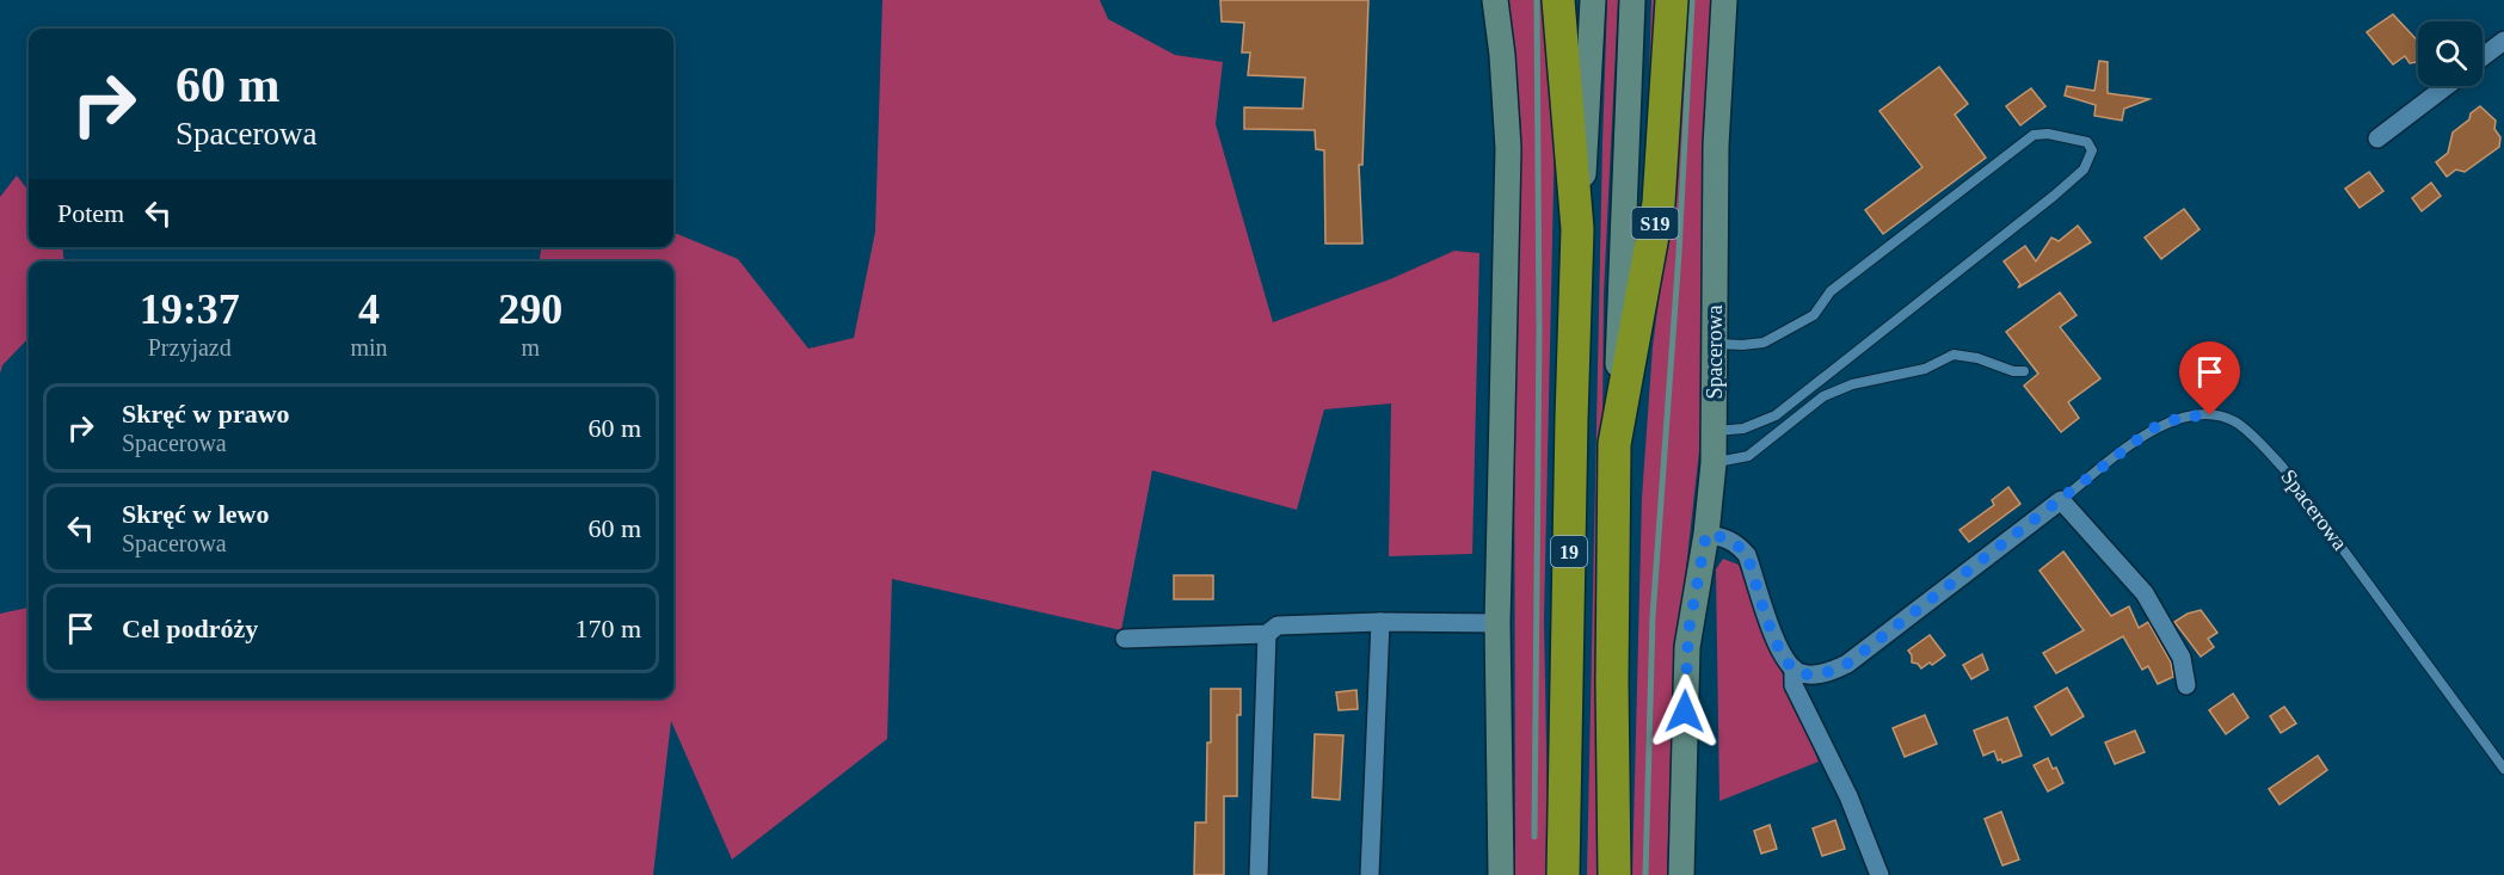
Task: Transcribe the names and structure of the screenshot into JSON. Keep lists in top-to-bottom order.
{
  "streets": {
    "highway": ["S19", "19"],
    "street": ["Spacerowa"]
  },
  "crossings": [
    ["S19", "19"]
  ],
  "page": {
    "turn": ["60 m", "Spacerowa"],
    "then": "Potem",
    "eta": [
      "19:37",
      "Przyjazd",
      "4",
      "min",
      "290",
      "m"
    ],
    "list": [
      {
        "name": "Skręć w prawo",
        "note": "Spacerowa",
        "value": "60 m"
      },
      {
        "name": "Skręć w lewo",
        "note": "Spacerowa",
        "value": "60 m"
      },
      {
        "name": "Cel podróży",
        "value": "170 m"
      }
    ]
  }
}
